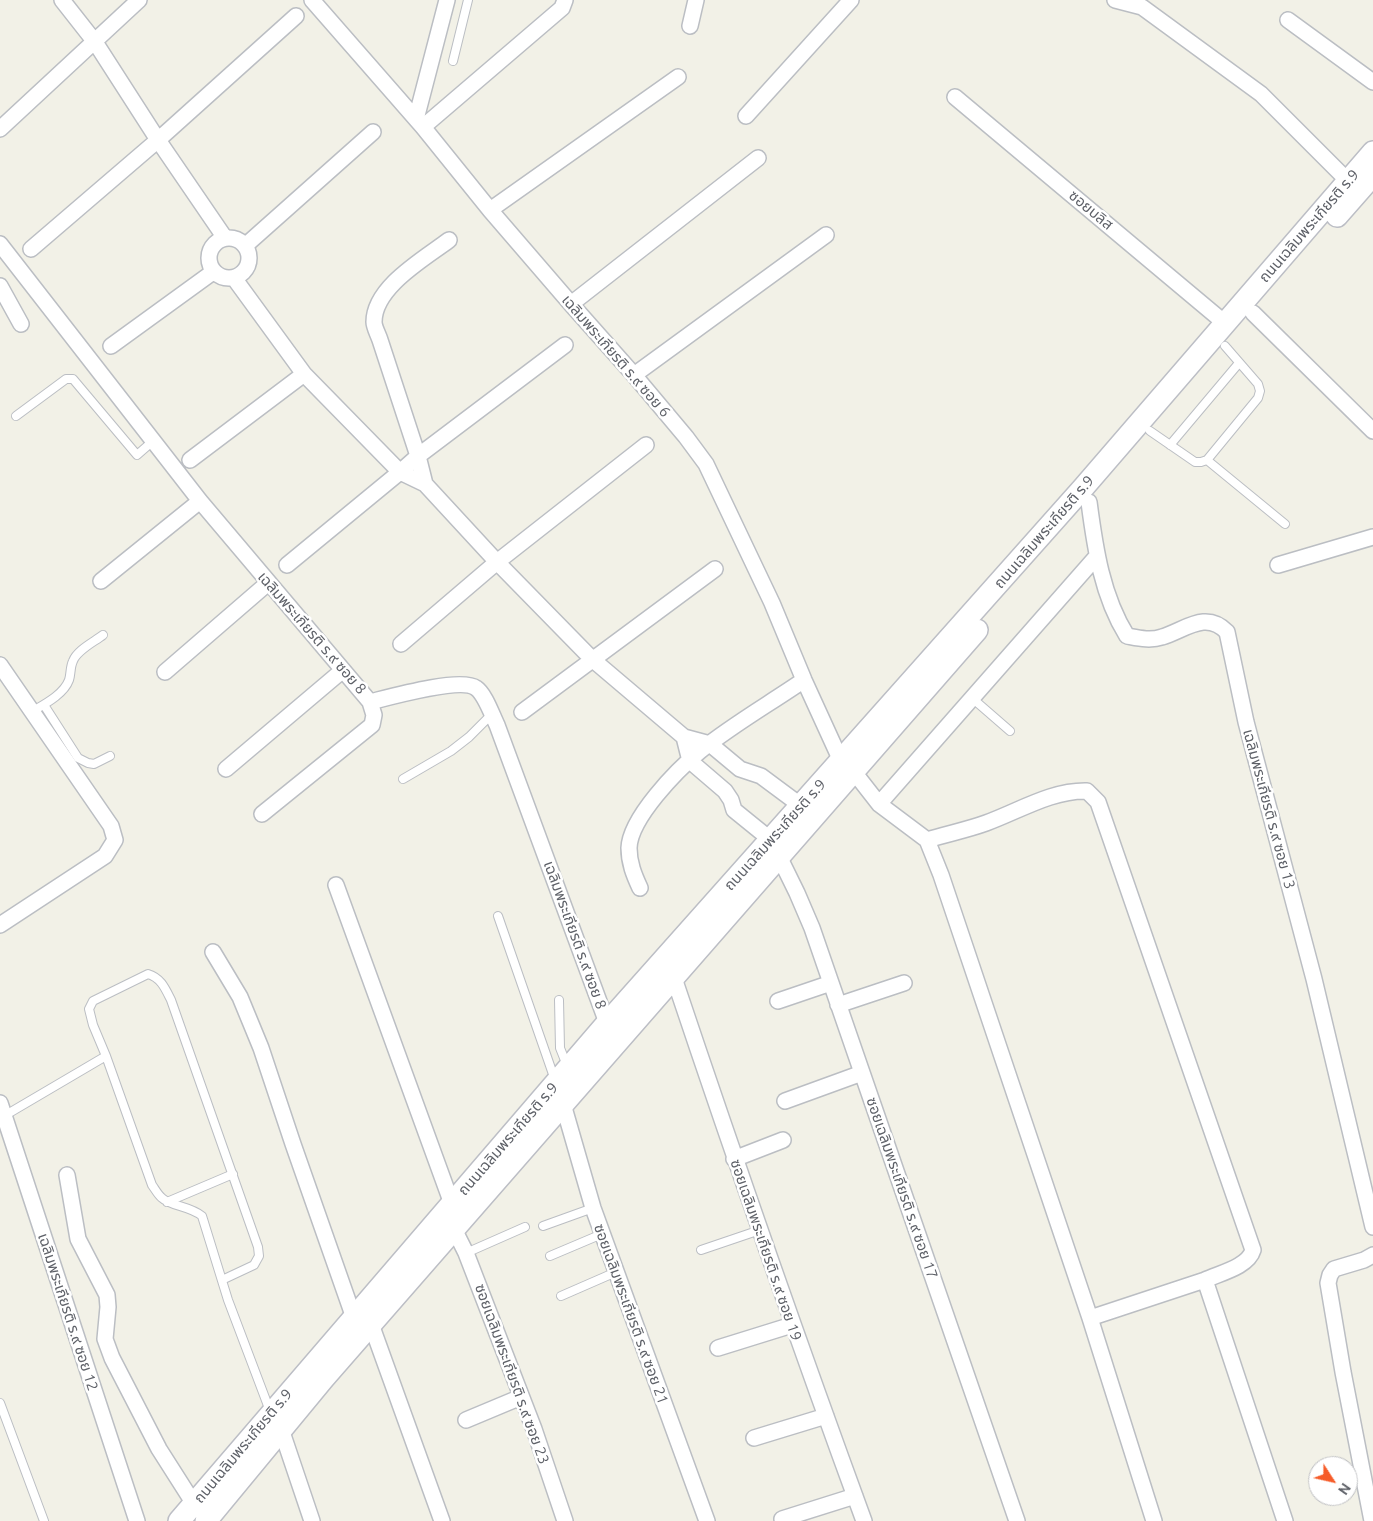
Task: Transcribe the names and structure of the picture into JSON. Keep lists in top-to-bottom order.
{
  "streets": {
    "main road": ["ถนนเฉลิมพระเกียรติ ร.9"],
    "street": [
      "ซอยบลิส",
      "เฉลิมพระเกียรติ ร.๙ ซอย 6",
      "เฉลิมพระเกียรติ ร.๙ ซอย 8",
      "เฉลิมพระเกียรติ ร.๙ ซอย 13",
      "ซอยเฉลิมพระเกียรติ ร.๙ ซอย 17",
      "ซอยเฉลิมพระเกียรติ ร.๙ ซอย 19",
      "เฉลิมพระเกียรติ ร.๙ ซอย 12",
      "ซอยเฉลิมพระเกียรติ ร.๙ ซอย 21",
      "ซอยเฉลิมพระเกียรติ ร.๙ ซอย 23"
    ]
  },
  "crossings": [
    ["ซอยบลิส", "ถนนเฉลิมพระเกียรติ ร.9"],
    ["ถนนเฉลิมพระเกียรติ ร.9", "เฉลิมพระเกียรติ ร.๙ ซอย 6"],
    ["ถนนเฉลิมพระเกียรติ ร.9", "เฉลิมพระเกียรติ ร.๙ ซอย 8"],
    ["ถนนเฉลิมพระเกียรติ ร.9", "เฉลิมพระเกียรติ ร.๙ ซอย 13"],
    ["ถนนเฉลิมพระเกียรติ ร.9", "ซอยเฉลิมพระเกียรติ ร.๙ ซอย 17"],
    ["ถนนเฉลิมพระเกียรติ ร.9", "ซอยเฉลิมพระเกียรติ ร.๙ ซอย 19"],
    ["ถนนเฉลิมพระเกียรติ ร.9", "ซอยเฉลิมพระเกียรติ ร.๙ ซอย 21"],
    ["ถนนเฉลิมพระเกียรติ ร.9", "ซอยเฉลิมพระเกียรติ ร.๙ ซอย 23"]
  ],
  "north": "bottom right"
}
